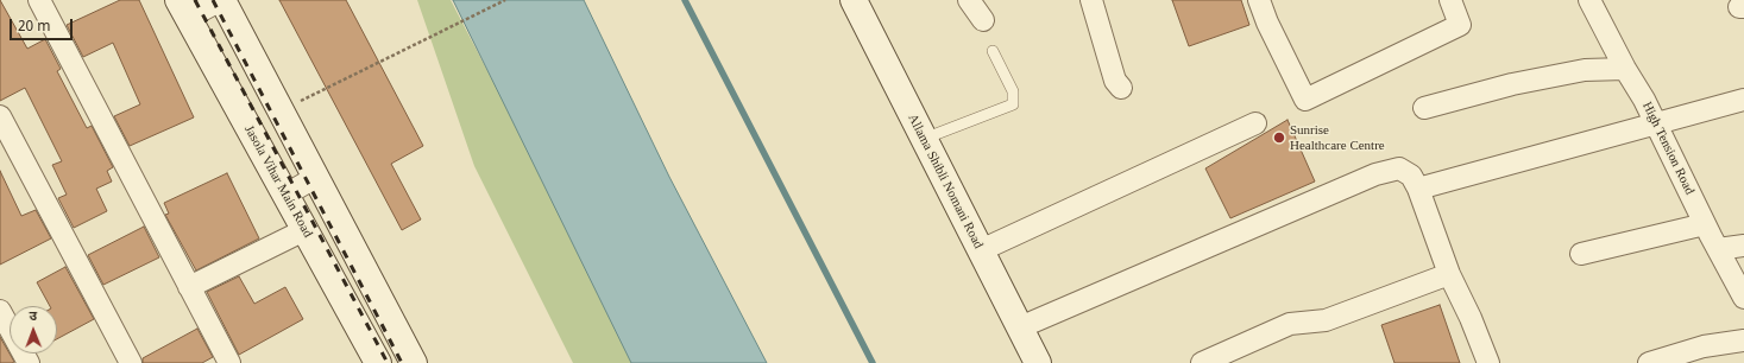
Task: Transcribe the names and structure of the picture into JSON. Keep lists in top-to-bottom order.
{
  "streets": {
    "street": ["High Tension Road", "Jasola Vihar Main Road", "Allama Shibli Nomani Road"]
  },
  "places": ["Sunrise Healthcare Centre"],
  "scale_bar": "20 m",
  "north": "top"
}
